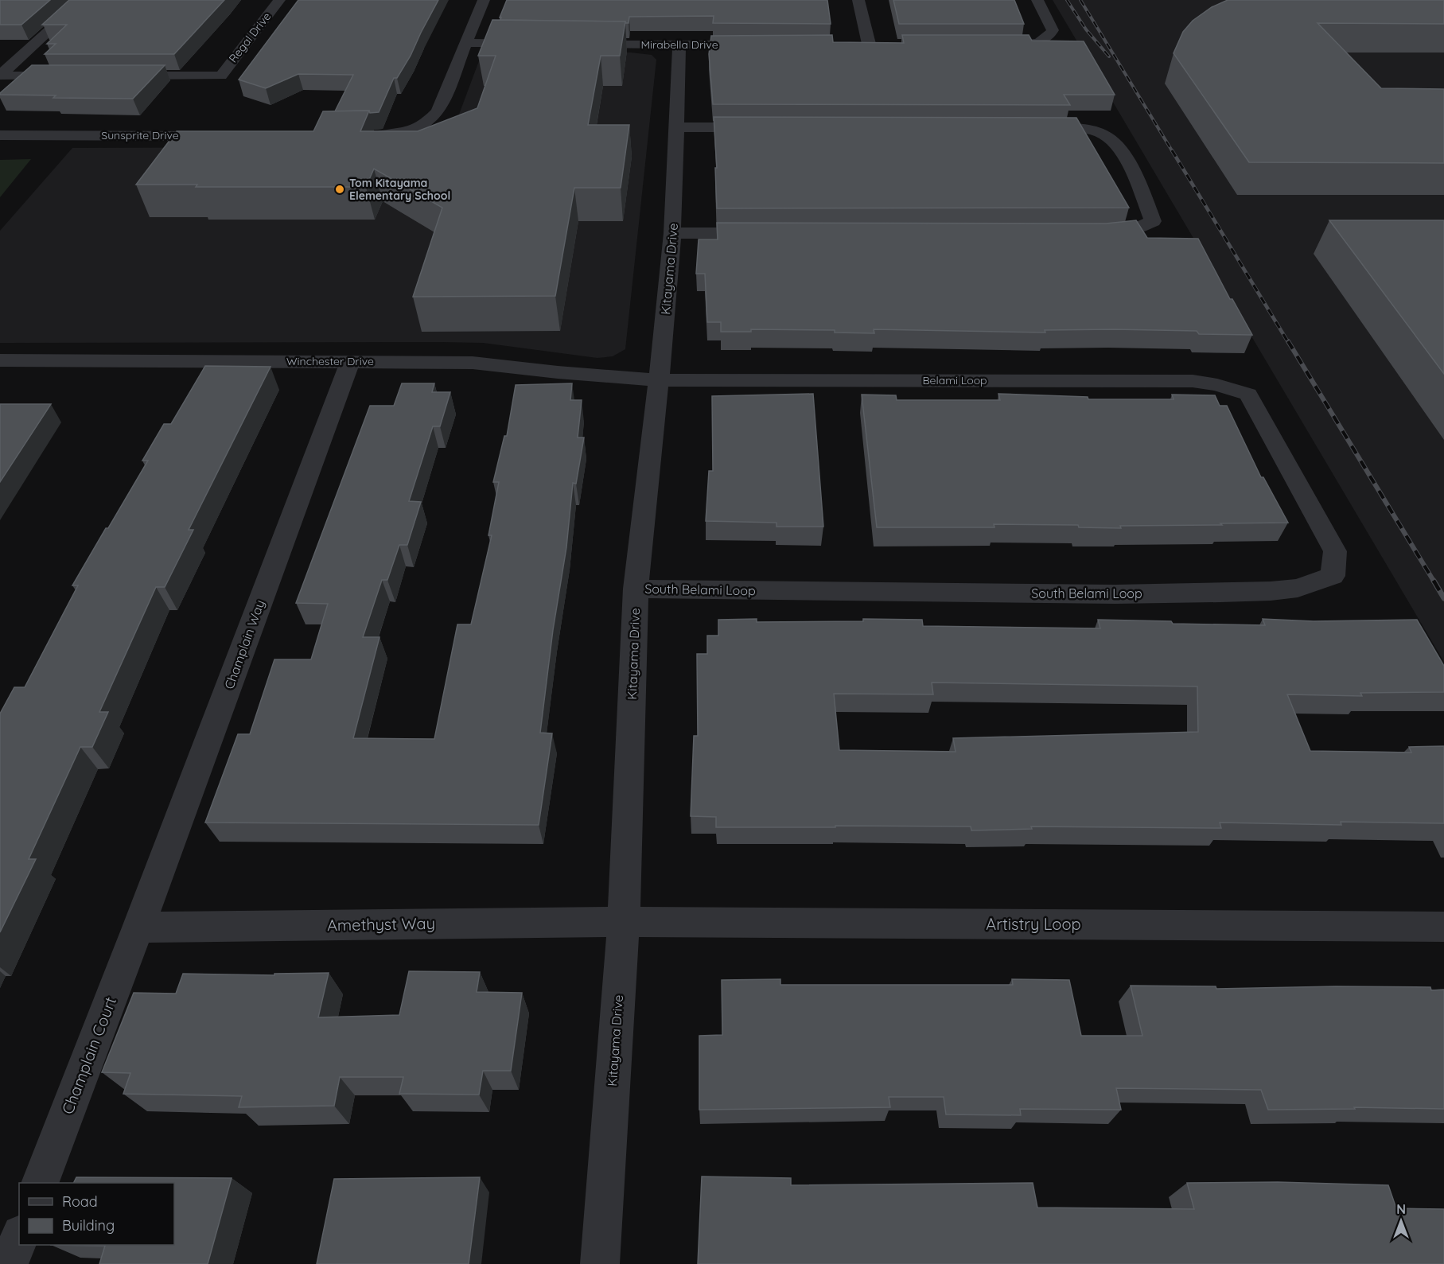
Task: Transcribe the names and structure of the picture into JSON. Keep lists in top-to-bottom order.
{
  "streets": {
    "street": [
      "Regal Drive",
      "Mirabella Drive",
      "Sunsprite Drive",
      "Kitayama Drive",
      "Winchester Drive",
      "Belami Loop",
      "South Belami Loop",
      "Champlain Way",
      "Amethyst Way",
      "Artistry Loop",
      "Champlain Court"
    ]
  },
  "crossings": [
    ["Mirabella Drive", "Kitayama Drive"],
    ["Kitayama Drive", "Winchester Drive"],
    ["Kitayama Drive", "Belami Loop"],
    ["Kitayama Drive", "South Belami Loop"],
    ["Kitayama Drive", "Amethyst Way"],
    ["Kitayama Drive", "Artistry Loop"],
    ["Winchester Drive", "Belami Loop"],
    ["Winchester Drive", "Champlain Way"],
    ["Belami Loop", "South Belami Loop"],
    ["Champlain Way", "Amethyst Way"],
    ["Champlain Way", "Champlain Court"],
    ["Amethyst Way", "Artistry Loop"],
    ["Amethyst Way", "Champlain Court"]
  ],
  "places": ["Tom Kitayama Elementary School"],
  "legend": ["Road", "Building"],
  "north": "top"
}
